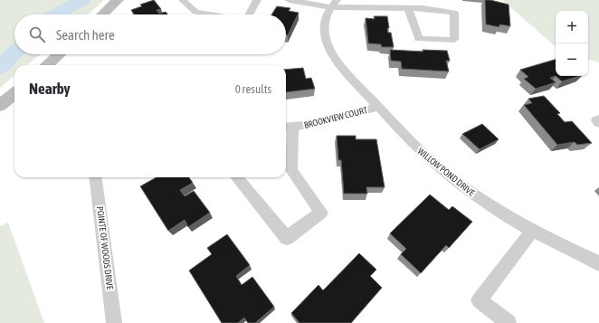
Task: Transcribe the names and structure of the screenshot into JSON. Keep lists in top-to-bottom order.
{
  "streets": {
    "street": ["BROOKVIEW COURT", "WILLOW POND DRIVE", "POINTE OF WOODS DRIVE"]
  },
  "crossings": [
    ["BROOKVIEW COURT", "WILLOW POND DRIVE"]
  ],
  "page": {
    "map_buttons": ["+", "−"],
    "search": "Search here",
    "heading": ["Nearby", "0 results"]
  }
}
